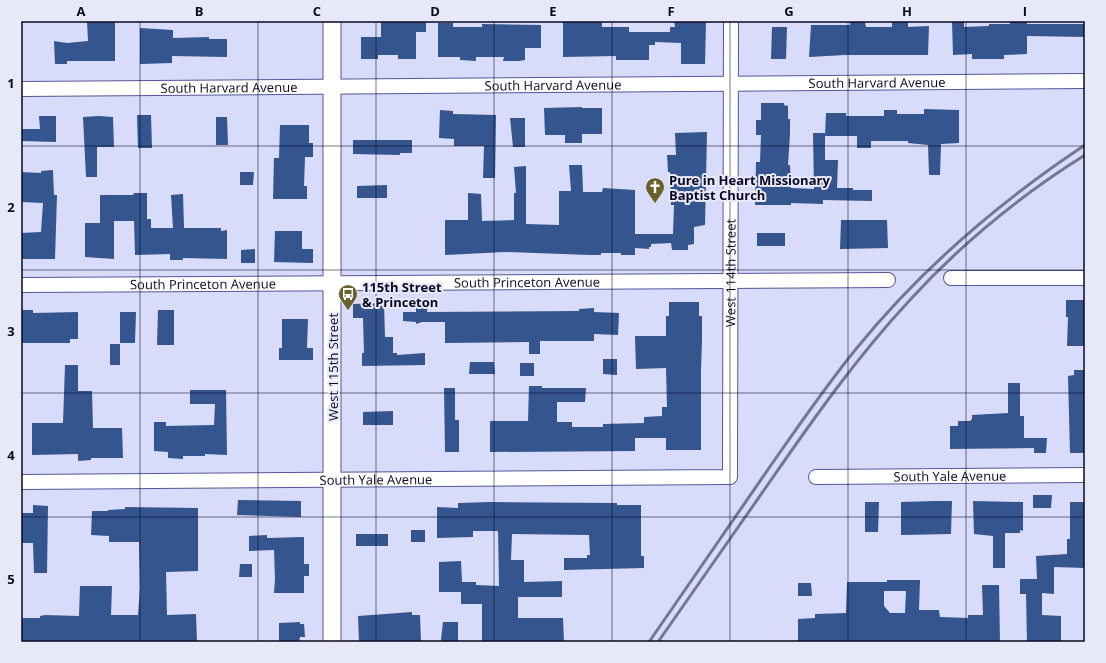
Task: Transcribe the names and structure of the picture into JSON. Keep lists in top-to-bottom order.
{
  "streets": {
    "street": [
      "South Harvard Avenue",
      "West 114th Street",
      "South Princeton Avenue",
      "West 115th Street",
      "South Yale Avenue"
    ]
  },
  "crossings": [
    ["South Harvard Avenue", "West 114th Street"],
    ["South Harvard Avenue", "West 115th Street"],
    ["West 114th Street", "South Princeton Avenue"],
    ["West 114th Street", "South Yale Avenue"],
    ["South Princeton Avenue", "West 115th Street"],
    ["West 115th Street", "South Yale Avenue"]
  ],
  "places": {
    "church": ["Pure in Heart Missionary Baptist Church"],
    "bus stop": ["115th Street & Princeton"]
  },
  "grid": {
    "columns": [
      "A",
      "B",
      "C",
      "D",
      "E",
      "F",
      "G",
      "H",
      "I"
    ],
    "rows": [
      "1",
      "2",
      "3",
      "4",
      "5"
    ]
  }
}
